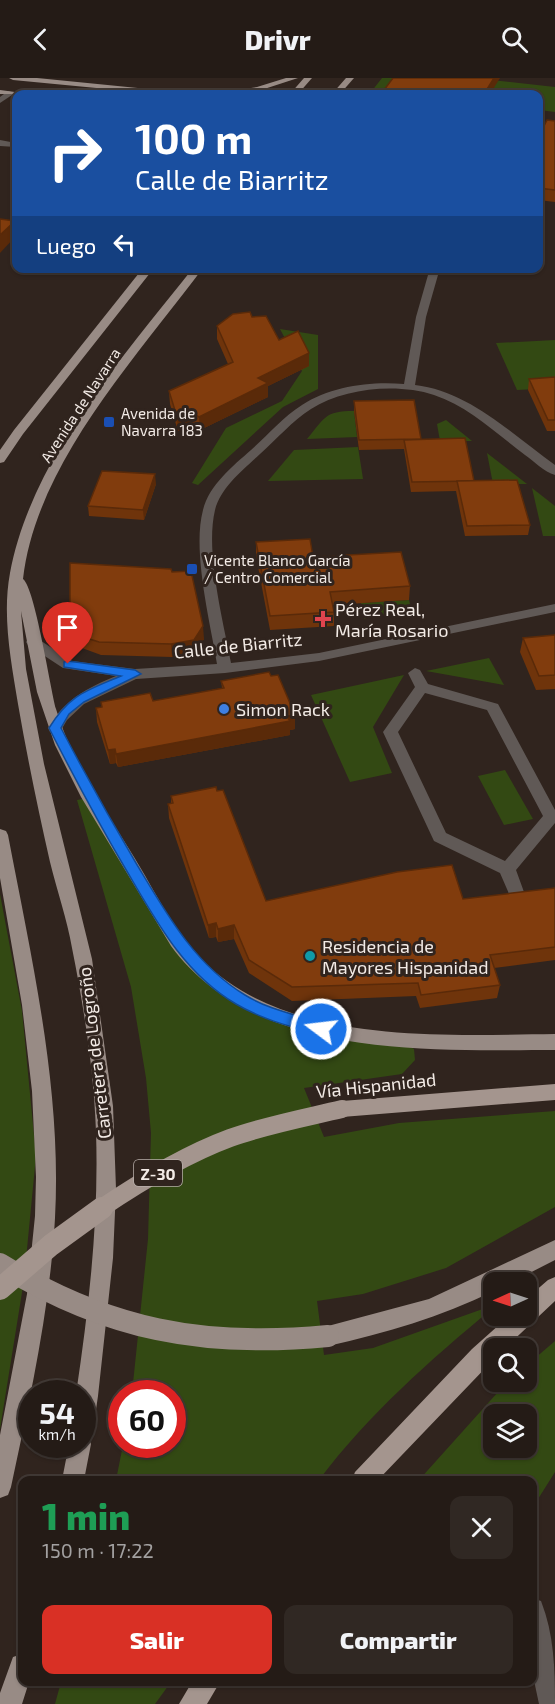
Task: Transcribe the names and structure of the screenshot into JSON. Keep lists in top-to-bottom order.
{
  "streets": {
    "highway": ["Vía Hispanidad", "Z-30"],
    "main road": ["Avenida de Navarra", "Carretera de Logroño"],
    "street": ["Calle de Biarritz"]
  },
  "crossings": [
    ["Avenida de Navarra", "Carretera de Logroño"]
  ],
  "places": {
    "transit": ["Avenida de Navarra 183", "Vicente Blanco García / Centro Comercial"],
    "health": ["Pérez Real, María Rosario"],
    "other": ["Simon Rack", "Residencia de Mayores Hispanidad"]
  },
  "north": "left",
  "page": {
    "header": "Drivr",
    "turn": ["100 m", "Calle de Biarritz"],
    "then": "Luego",
    "speed": "54 km/h",
    "limit": "60",
    "heading": ["1 min", "150 m · 17:22"],
    "buttons": ["Salir", "Compartir"]
  }
}
